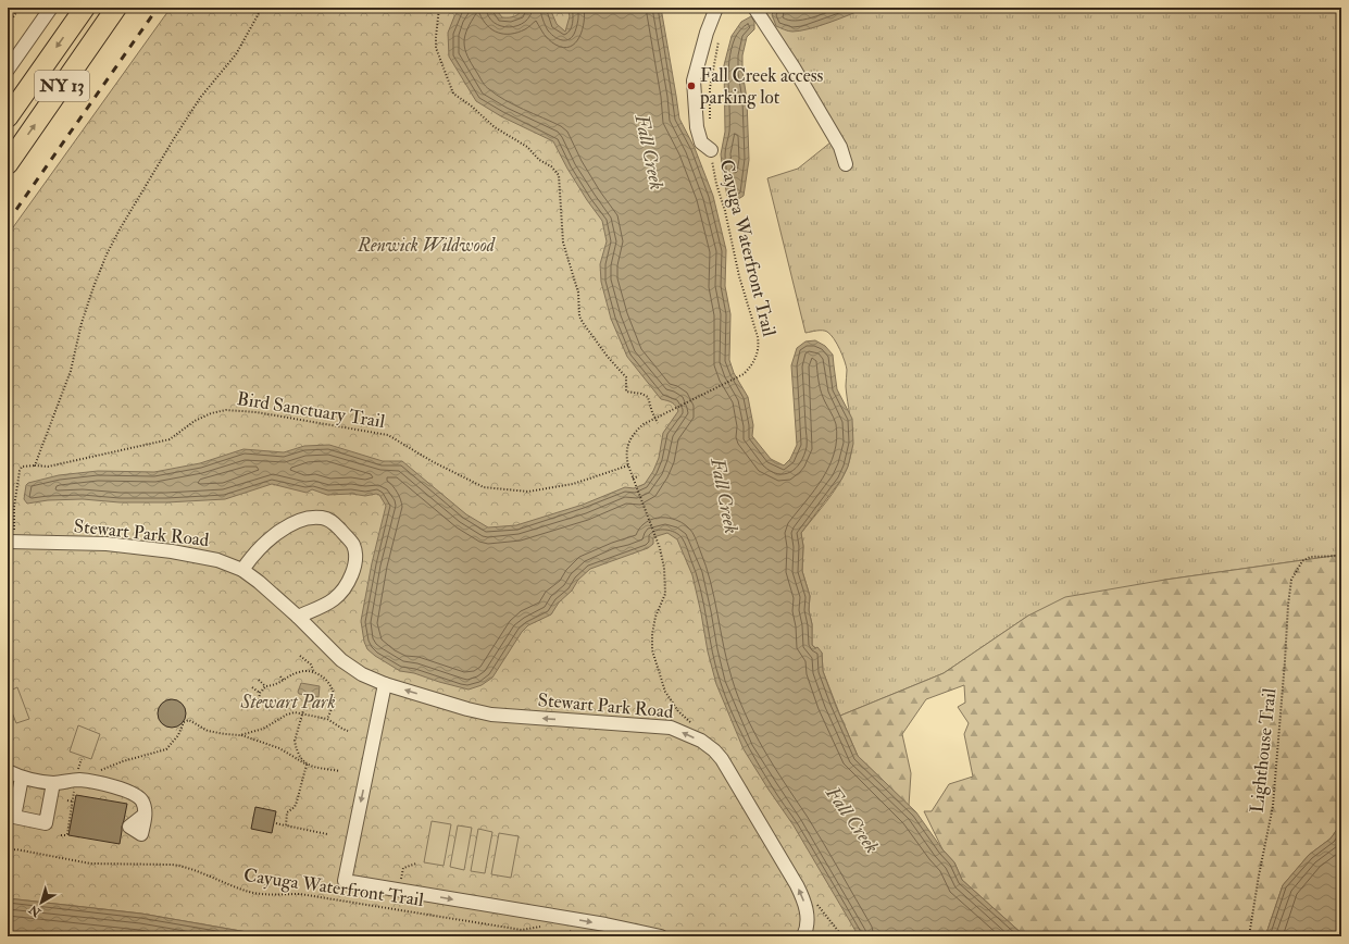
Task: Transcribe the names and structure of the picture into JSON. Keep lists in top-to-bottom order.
{
  "streets": {
    "highway": ["NY 13"],
    "street": ["Stewart Park Road"],
    "path": ["Cayuga Waterfront Trail", "Bird Sanctuary Trail", "Lighthouse Trail"]
  },
  "crossings": [
    ["Cayuga Waterfront Trail", "Bird Sanctuary Trail"],
    ["Bird Sanctuary Trail", "Stewart Park Road"]
  ],
  "one_way": ["Stewart Park Road"],
  "water": ["Fall Creek"],
  "parks": ["Renwick Wildwood", "Stewart Park"],
  "places": ["Fall Creek access parking lot"],
  "north": "bottom left"
}
